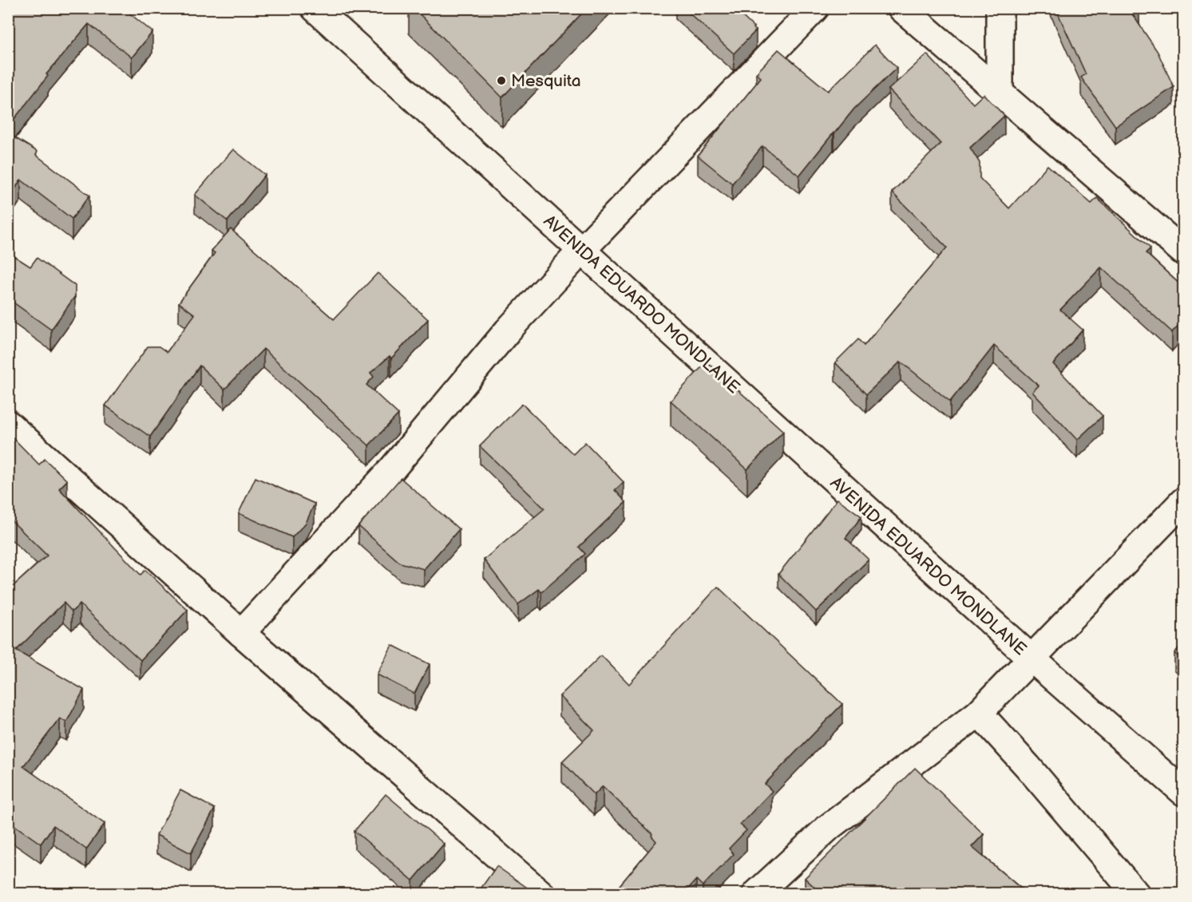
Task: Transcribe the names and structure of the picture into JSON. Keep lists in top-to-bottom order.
{
  "streets": {
    "street": ["AVENIDA EDUARDO MONDLANE"]
  },
  "places": ["Mesquita"]
}
